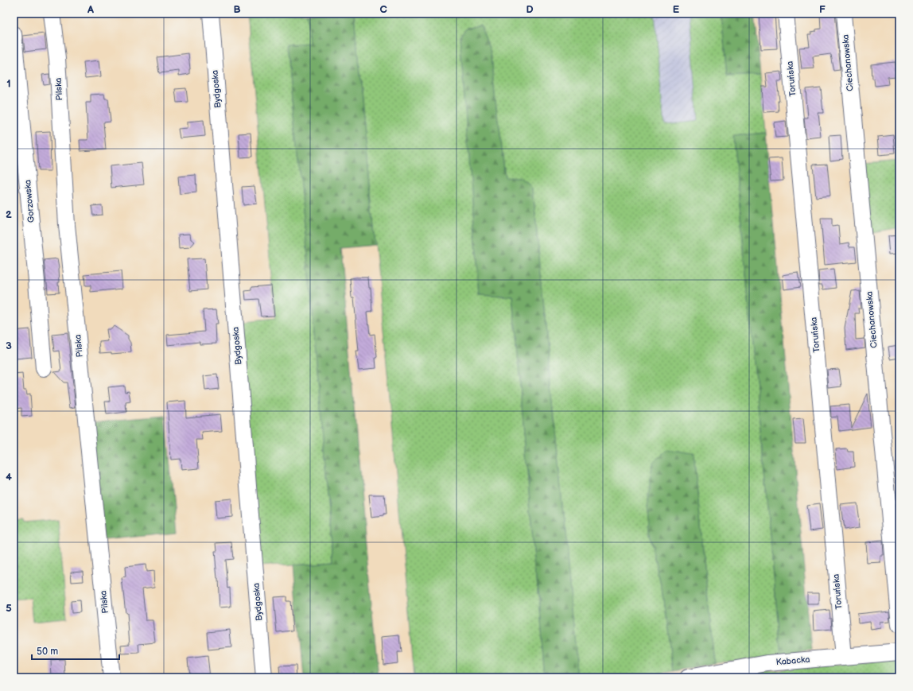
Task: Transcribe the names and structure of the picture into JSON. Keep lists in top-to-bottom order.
{
  "streets": {
    "street": [
      "Ciechanowska",
      "Toruńska",
      "Pilska",
      "Bydgoska",
      "Gorzowska",
      "Kabacka"
    ]
  },
  "crossings": [
    ["Toruńska", "Kabacka"]
  ],
  "scale_bar": "50 m",
  "grid": {
    "columns": [
      "A",
      "B",
      "C",
      "D",
      "E",
      "F"
    ],
    "rows": [
      "1",
      "2",
      "3",
      "4",
      "5"
    ]
  }
}
